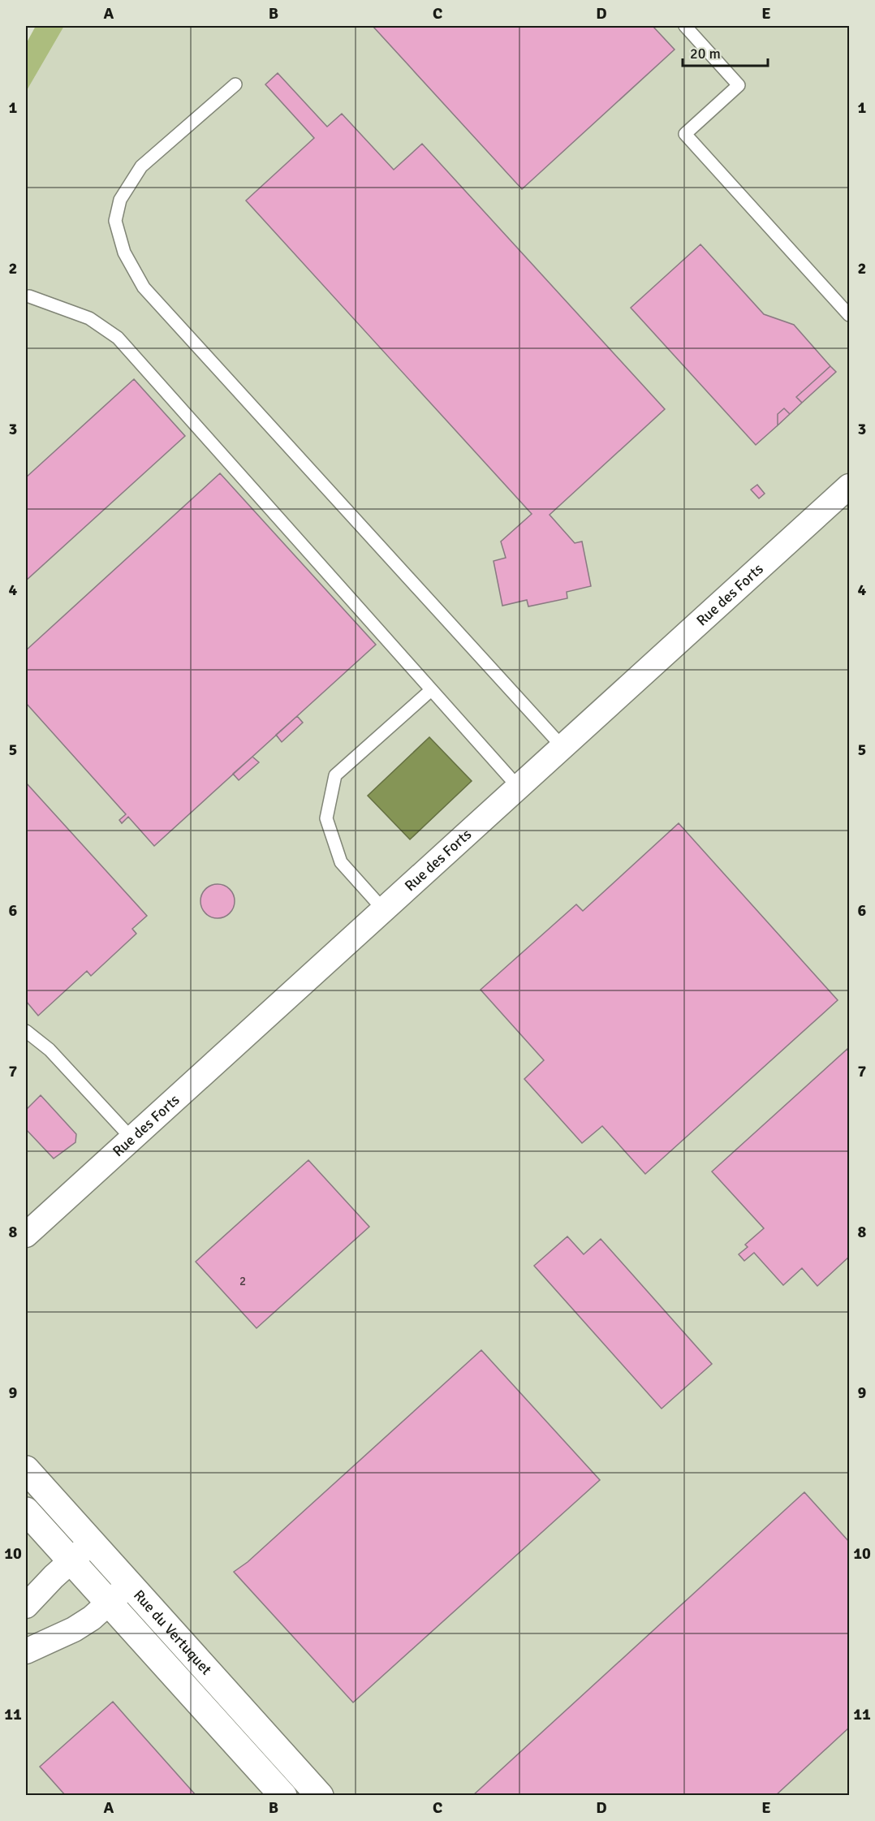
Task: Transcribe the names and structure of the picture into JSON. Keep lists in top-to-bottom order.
{
  "streets": {
    "street": ["Rue des Forts", "Rue du Vertuquet"]
  },
  "house_numbers": ["2"],
  "scale_bar": "20 m",
  "grid": {
    "columns": [
      "A",
      "B",
      "C",
      "D",
      "E"
    ],
    "rows": [
      "1",
      "2",
      "3",
      "4",
      "5",
      "6",
      "7",
      "8",
      "9",
      "10",
      "11"
    ]
  }
}
